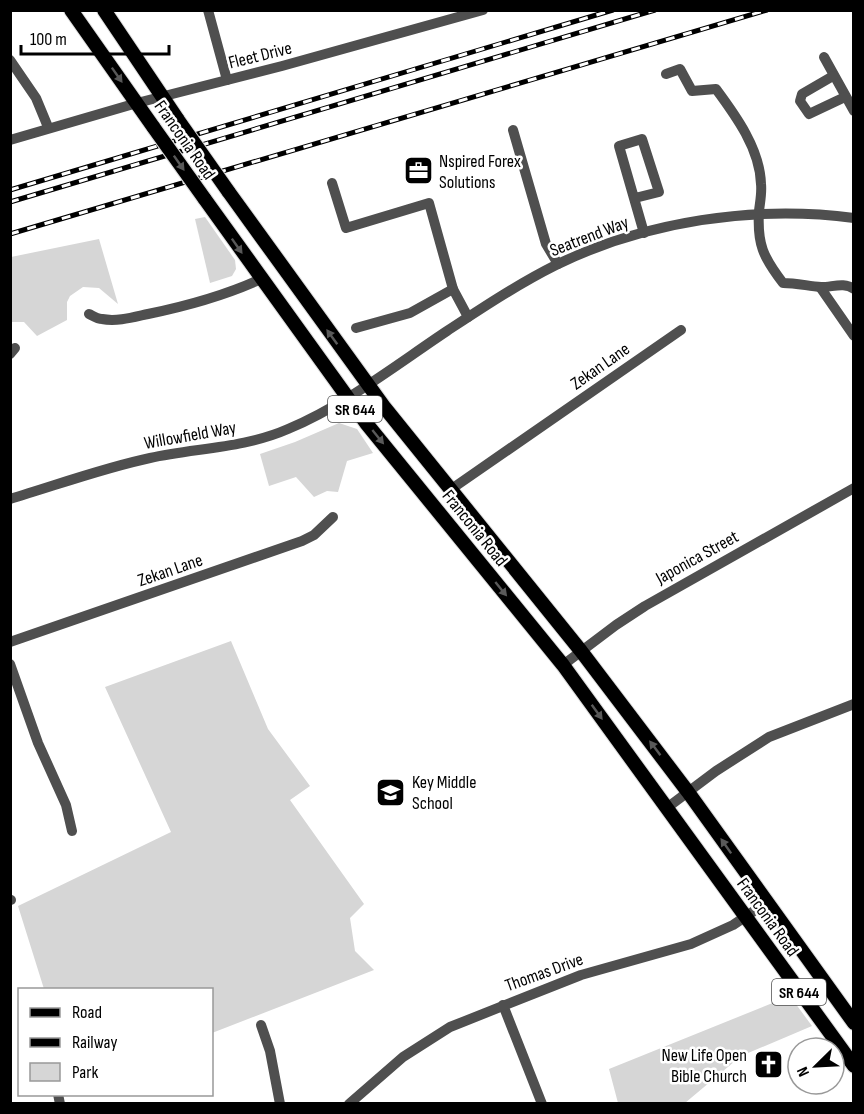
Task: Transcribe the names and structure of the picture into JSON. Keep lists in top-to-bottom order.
{
  "streets": {
    "main road": ["Franconia Road", "SR 644"],
    "street": [
      "Fleet Drive",
      "Seatrend Way",
      "Zekan Lane",
      "Willowfield Way",
      "Japonica Street",
      "Thomas Drive"
    ]
  },
  "crossings": [
    ["Fleet Drive", "Franconia Road"],
    ["Franconia Road", "Seatrend Way"],
    ["Franconia Road", "Zekan Lane"],
    ["Franconia Road", "Willowfield Way"],
    ["Franconia Road", "Japonica Street"],
    ["Franconia Road", "Thomas Drive"],
    ["Seatrend Way", "Willowfield Way"]
  ],
  "places": {
    "office": ["Nspired Forex Solutions"],
    "school or university": ["Key Middle School"],
    "church": ["New Life Open Bible Church"]
  },
  "legend": ["Road", "Railway", "Park"],
  "scale_bar": "100 m",
  "north": "bottom left"
}
